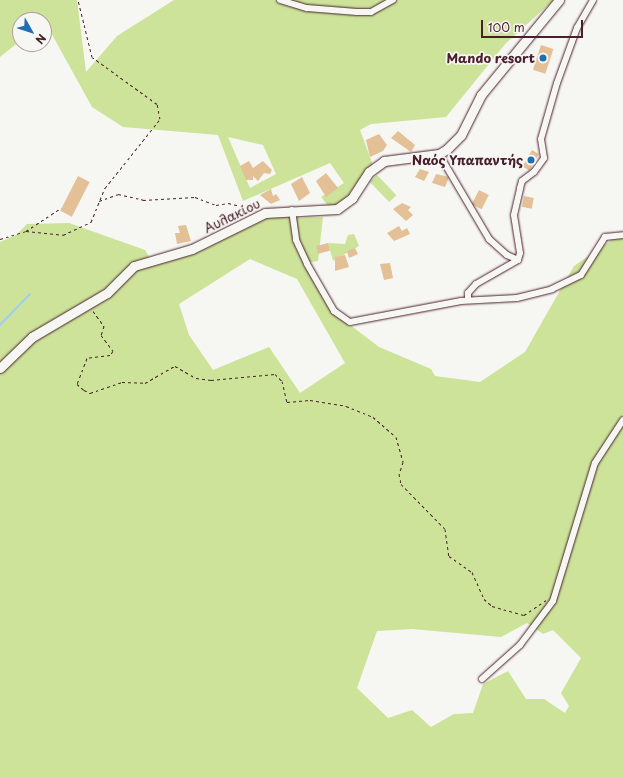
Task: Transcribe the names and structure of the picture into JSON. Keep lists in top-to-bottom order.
{
  "streets": {
    "street": ["Αυλακίου"]
  },
  "places": ["Mando resort", "Ναός Υπαπαντής"],
  "scale_bar": "100 m",
  "north": "bottom right"
}
